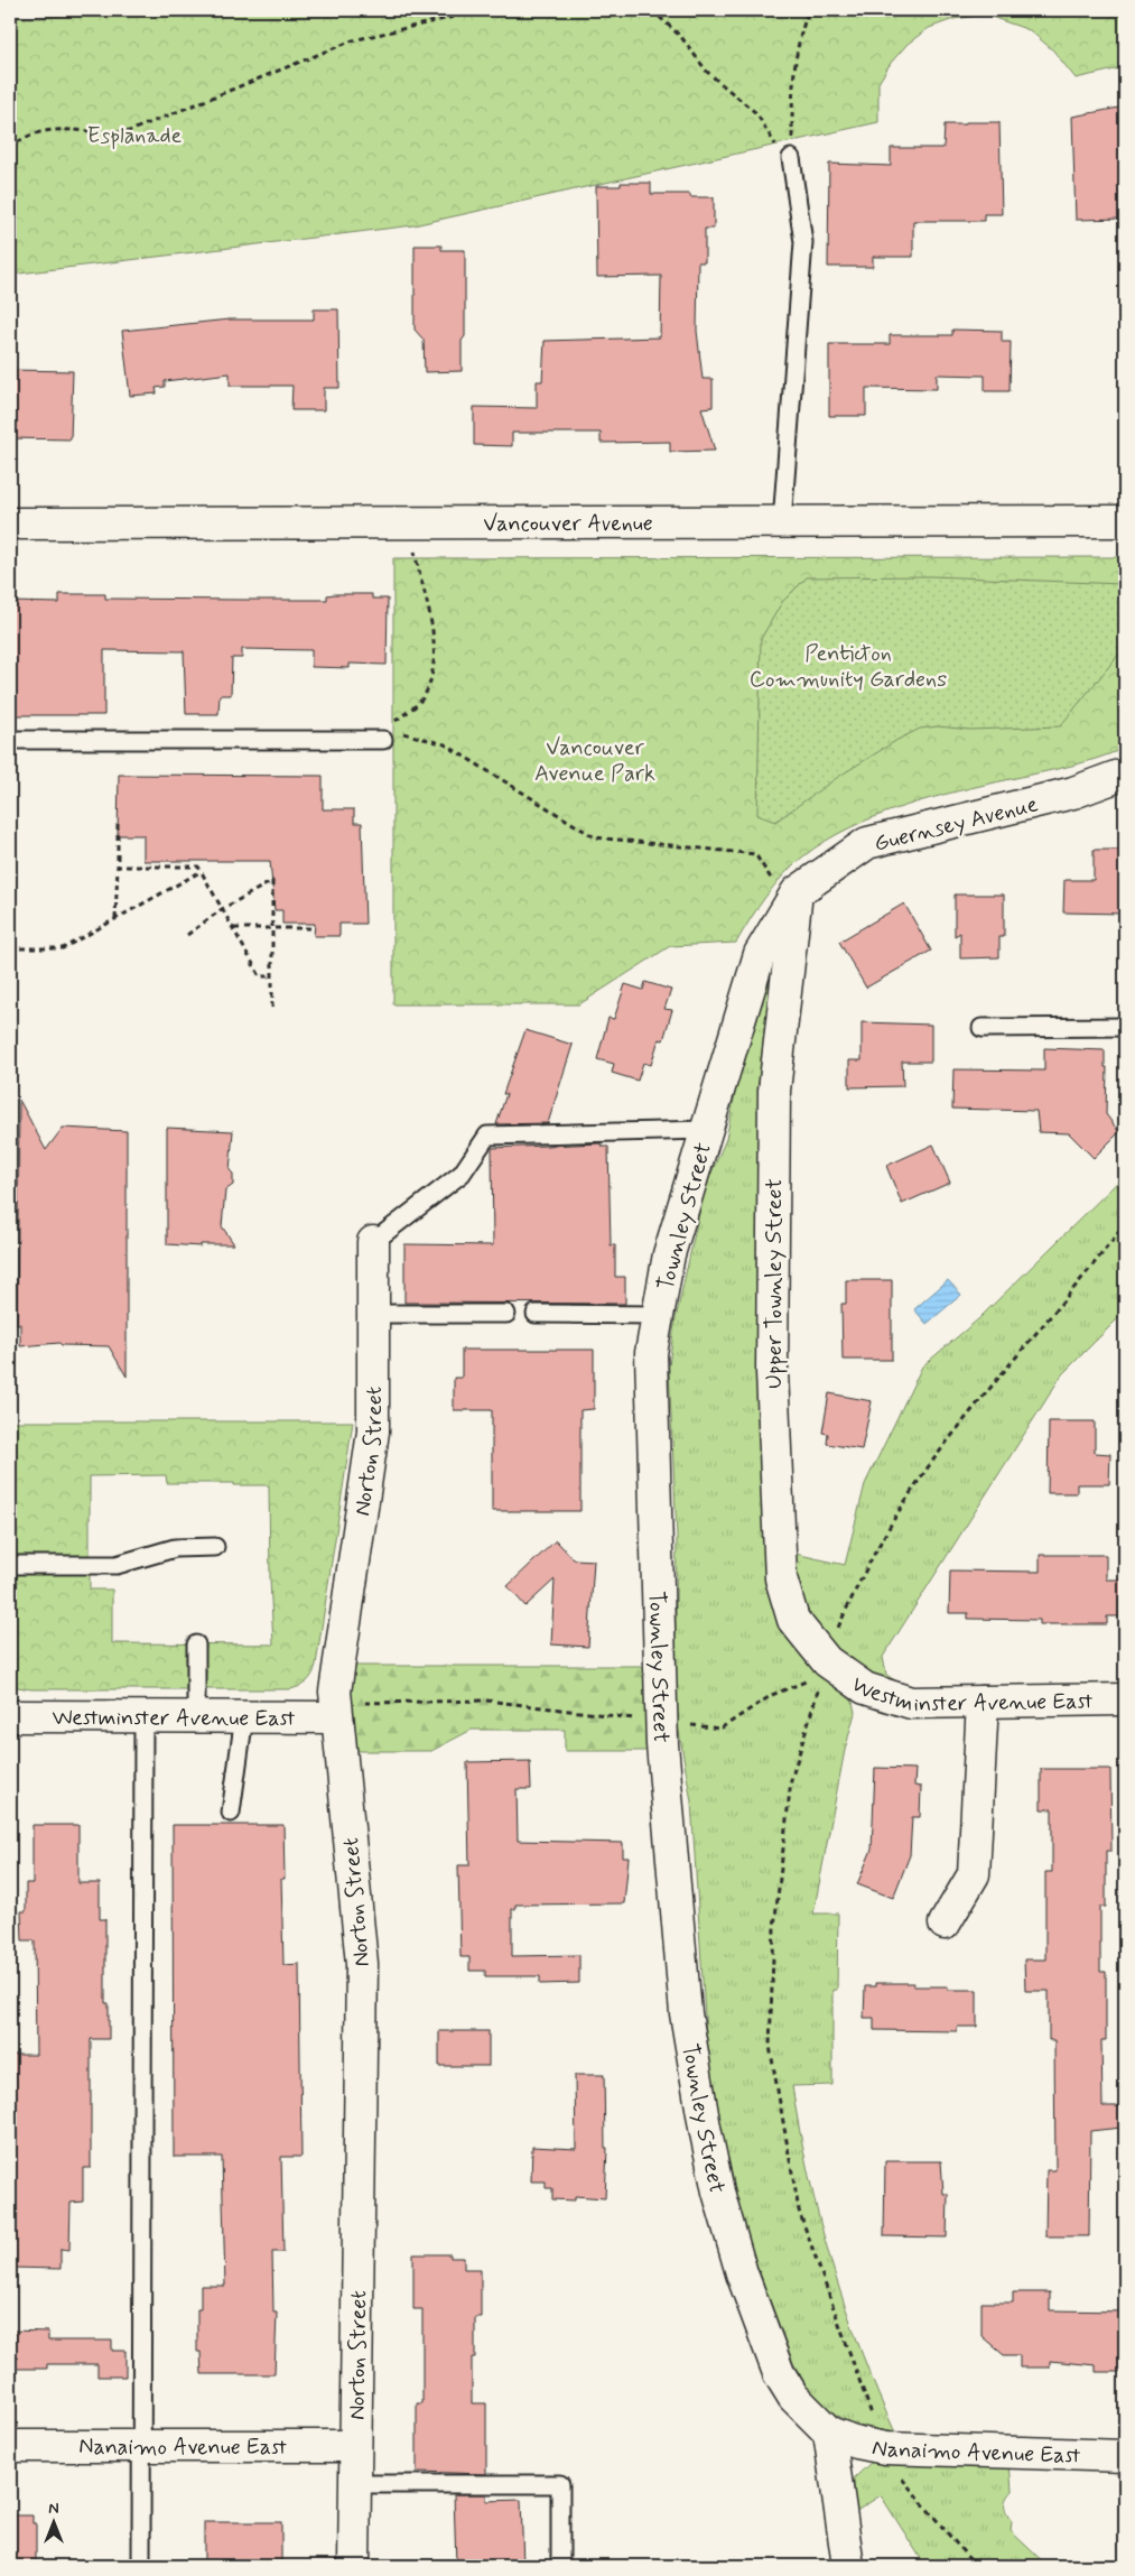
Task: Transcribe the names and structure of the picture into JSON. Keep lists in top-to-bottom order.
{
  "streets": {
    "street": [
      "Vancouver Avenue",
      "Guernsey Avenue",
      "Townley Street",
      "Upper Townley Street",
      "Norton Street",
      "Westminster Avenue East",
      "Nanaimo Avenue East"
    ]
  },
  "crossings": [
    ["Guernsey Avenue", "Townley Street"],
    ["Guernsey Avenue", "Upper Townley Street"],
    ["Townley Street", "Upper Townley Street"],
    ["Townley Street", "Nanaimo Avenue East"],
    ["Upper Townley Street", "Westminster Avenue East"],
    ["Norton Street", "Westminster Avenue East"],
    ["Norton Street", "Nanaimo Avenue East"]
  ],
  "parks": ["Esplanade", "Penticton Community Gardens", "Vancouver Avenue Park"],
  "north": "top"
}
